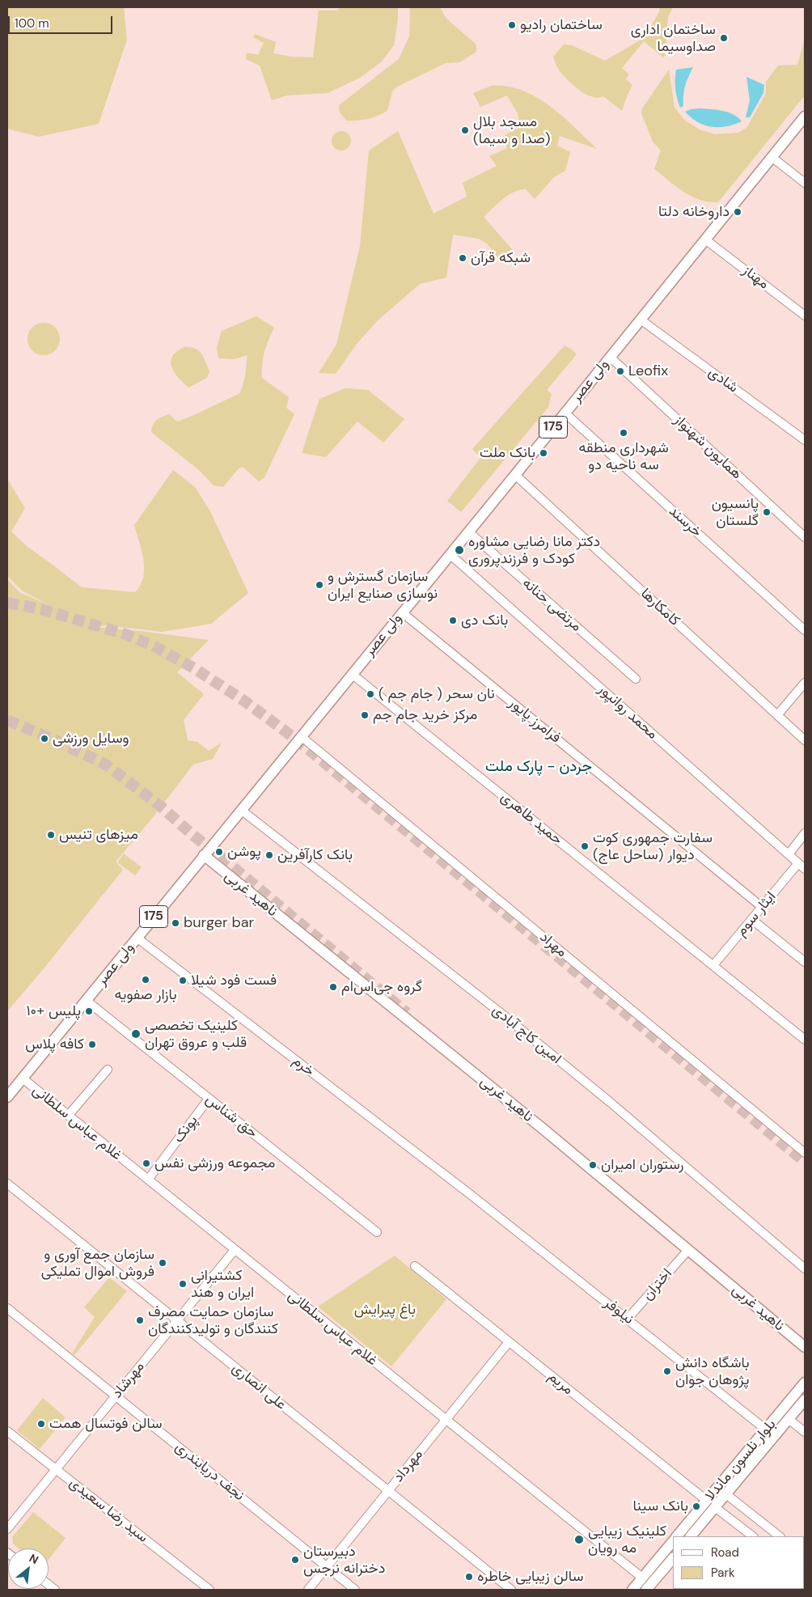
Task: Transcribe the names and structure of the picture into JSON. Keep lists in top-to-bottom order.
{
  "streets": {
    "main road": [
      "ولی عصر",
      "175",
      "ناهید غربی",
      "بلوار نلسون ماندلا"
    ],
    "street": [
      "مهناز",
      "شادی",
      "همایون شهنواز",
      "خرسند",
      "مرتضی حنانه",
      "کامکارها",
      "محمد روانپور",
      "فرامرز پایور",
      "حمید طاهری",
      "ایثار سوم",
      "مهراد",
      "امین کاج آبادی",
      "خرم",
      "حق شناس",
      "غلام عباس سلطانی",
      "پونک",
      "اختران",
      "نیلوفر",
      "مهرشاد",
      "مریم",
      "علی انصاری",
      "مهرداد",
      "نجف دریابندری",
      "سید رضا سعیدی"
    ]
  },
  "crossings": [
    ["مهناز", "ولی عصر"],
    ["شادی", "ولی عصر"],
    ["ولی عصر", "همایون شهنواز"],
    ["ولی عصر", "خرسند"],
    ["ولی عصر", "مرتضی حنانه"],
    ["ولی عصر", "کامکارها"],
    ["ولی عصر", "محمد روانپور"],
    ["ولی عصر", "فرامرز پایور"],
    ["ولی عصر", "حمید طاهری"],
    ["ولی عصر", "ناهید غربی"],
    ["ولی عصر", "مهراد"],
    ["ولی عصر", "امین کاج آبادی"],
    ["ولی عصر", "خرم"],
    ["ولی عصر", "حق شناس"],
    ["ولی عصر", "غلام عباس سلطانی"],
    ["محمد روانپور", "ایثار سوم"],
    ["فرامرز پایور", "ایثار سوم"],
    ["حمید طاهری", "ایثار سوم"],
    ["ناهید غربی", "اختران"],
    ["خرم", "نیلوفر"],
    ["حق شناس", "پونک"],
    ["غلام عباس سلطانی", "پونک"],
    ["غلام عباس سلطانی", "مهرشاد"],
    ["غلام عباس سلطانی", "مهرداد"],
    ["اختران", "نیلوفر"],
    ["نیلوفر", "بلوار نلسون ماندلا"],
    ["مهرشاد", "علی انصاری"],
    ["مهرشاد", "نجف دریابندری"],
    ["مهرشاد", "سید رضا سعیدی"],
    ["مریم", "بلوار نلسون ماندلا"],
    ["مریم", "مهرداد"],
    ["علی انصاری", "مهرداد"],
    ["مهرداد", "نجف دریابندری"]
  ],
  "districts": ["جردن - پارک ملت"],
  "parks": ["باغ پیرایش"],
  "places": [
    "ساختمان رادیو",
    "ساختمان اداری صداوسیما",
    "مسجد بلال (صدا و سیما)",
    "داروخانه دلتا",
    "شبکه قرآن",
    "Leofix",
    "شهرداری منطقه سه ناحیه دو",
    "بانک ملت",
    "پانسیون گلستان",
    "دکتر مانا رضایی مشاوره کودک و فرزندپروری",
    "سازمان گسترش و نوسازی صنایع ایران",
    "بانک دی",
    "نان سحر ( جام جم )",
    "مرکز خرید جام جم",
    "وسایل ورزشی",
    "میزهای تنیس",
    "سفارت جمهوری کوت دیوار (ساحل عاج)",
    "پوشن",
    "بانک کارآفرین",
    "burger bar",
    "بازار صفویه",
    "فست فود شیلا",
    "گروه جی‌اس‌ام",
    "پلیس +۱۰",
    "کلینیک تخصصی قلب و عروق تهران",
    "کافه پلاس",
    "مجموعه ورزشی نفس",
    "رستوران امیران",
    "سازمان جمع آوری و فروش اموال تملیکی",
    "کشتیرانی ایران و هند",
    "سازمان حمایت مصرف کنندگان و تولیدکنندگان",
    "باشگاه دانش پژوهان جوان",
    "سالن فوتسال همت",
    "بانک سینا",
    "کلینیک زیبایی مه رویان",
    "دبیرستان دخترانه نرجس",
    "سالن زیبایی خاطره"
  ],
  "legend": ["Road", "Park"],
  "scale_bar": "100 m",
  "north": "top right"
}
